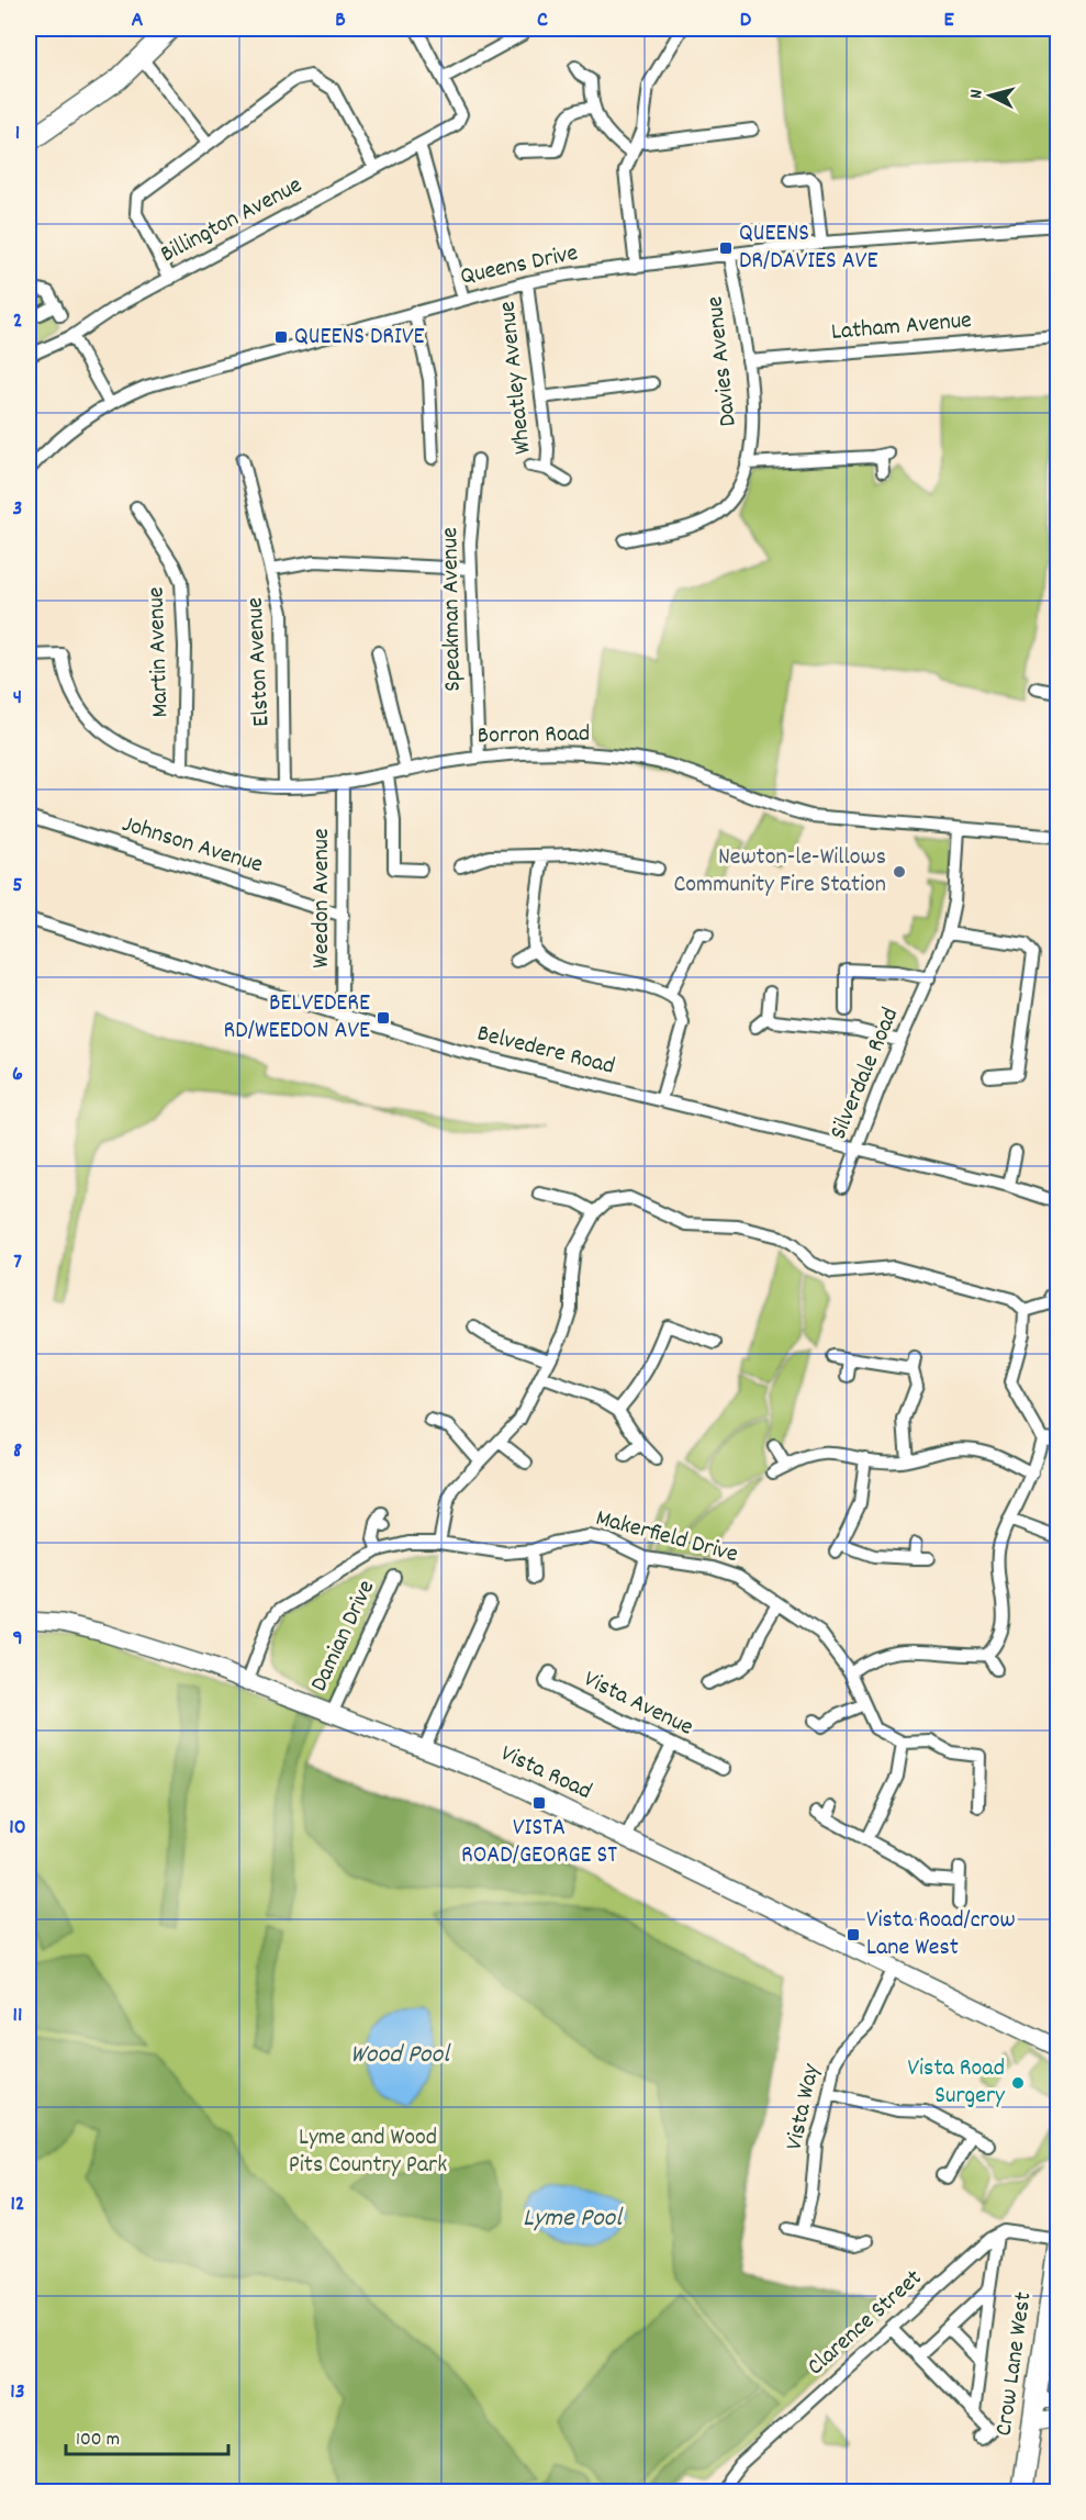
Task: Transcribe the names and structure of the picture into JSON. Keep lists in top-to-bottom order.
{
  "streets": {
    "main road": ["Vista Road", "Crow Lane West"],
    "street": [
      "Billington Avenue",
      "Queens Drive",
      "Latham Avenue",
      "Davies Avenue",
      "Wheatley Avenue",
      "Speakman Avenue",
      "Martin Avenue",
      "Elston Avenue",
      "Borron Road",
      "Johnson Avenue",
      "Weedon Avenue",
      "Belvedere Road",
      "Silverdale Road",
      "Makerfield Drive",
      "Damian Drive",
      "Vista Avenue",
      "Vista Way",
      "Clarence Street"
    ]
  },
  "crossings": [
    ["Queens Drive", "Davies Avenue"],
    ["Queens Drive", "Wheatley Avenue"],
    ["Latham Avenue", "Davies Avenue"],
    ["Speakman Avenue", "Borron Road"],
    ["Martin Avenue", "Borron Road"],
    ["Elston Avenue", "Borron Road"],
    ["Borron Road", "Weedon Avenue"],
    ["Borron Road", "Silverdale Road"],
    ["Johnson Avenue", "Weedon Avenue"],
    ["Weedon Avenue", "Belvedere Road"],
    ["Belvedere Road", "Silverdale Road"],
    ["Makerfield Drive", "Vista Road"],
    ["Damian Drive", "Vista Road"],
    ["Vista Road", "Vista Way"]
  ],
  "water": ["Wood Pool", "Lyme Pool"],
  "parks": ["Lyme and Wood Pits Country Park"],
  "places": {
    "transit": [
      "QUEENS DR/DAVIES AVE",
      "QUEENS DRIVE",
      "BELVEDERE RD/WEEDON AVE",
      "VISTA ROAD/GEORGE ST",
      "Vista Road/crow Lane West"
    ],
    "other": ["Newton-le-Willows Community Fire Station", "Vista Road Surgery"]
  },
  "scale_bar": "100 m",
  "north": "left",
  "grid": {
    "columns": [
      "A",
      "B",
      "C",
      "D",
      "E"
    ],
    "rows": [
      "1",
      "2",
      "3",
      "4",
      "5",
      "6",
      "7",
      "8",
      "9",
      "10",
      "11",
      "12",
      "13"
    ]
  }
}
